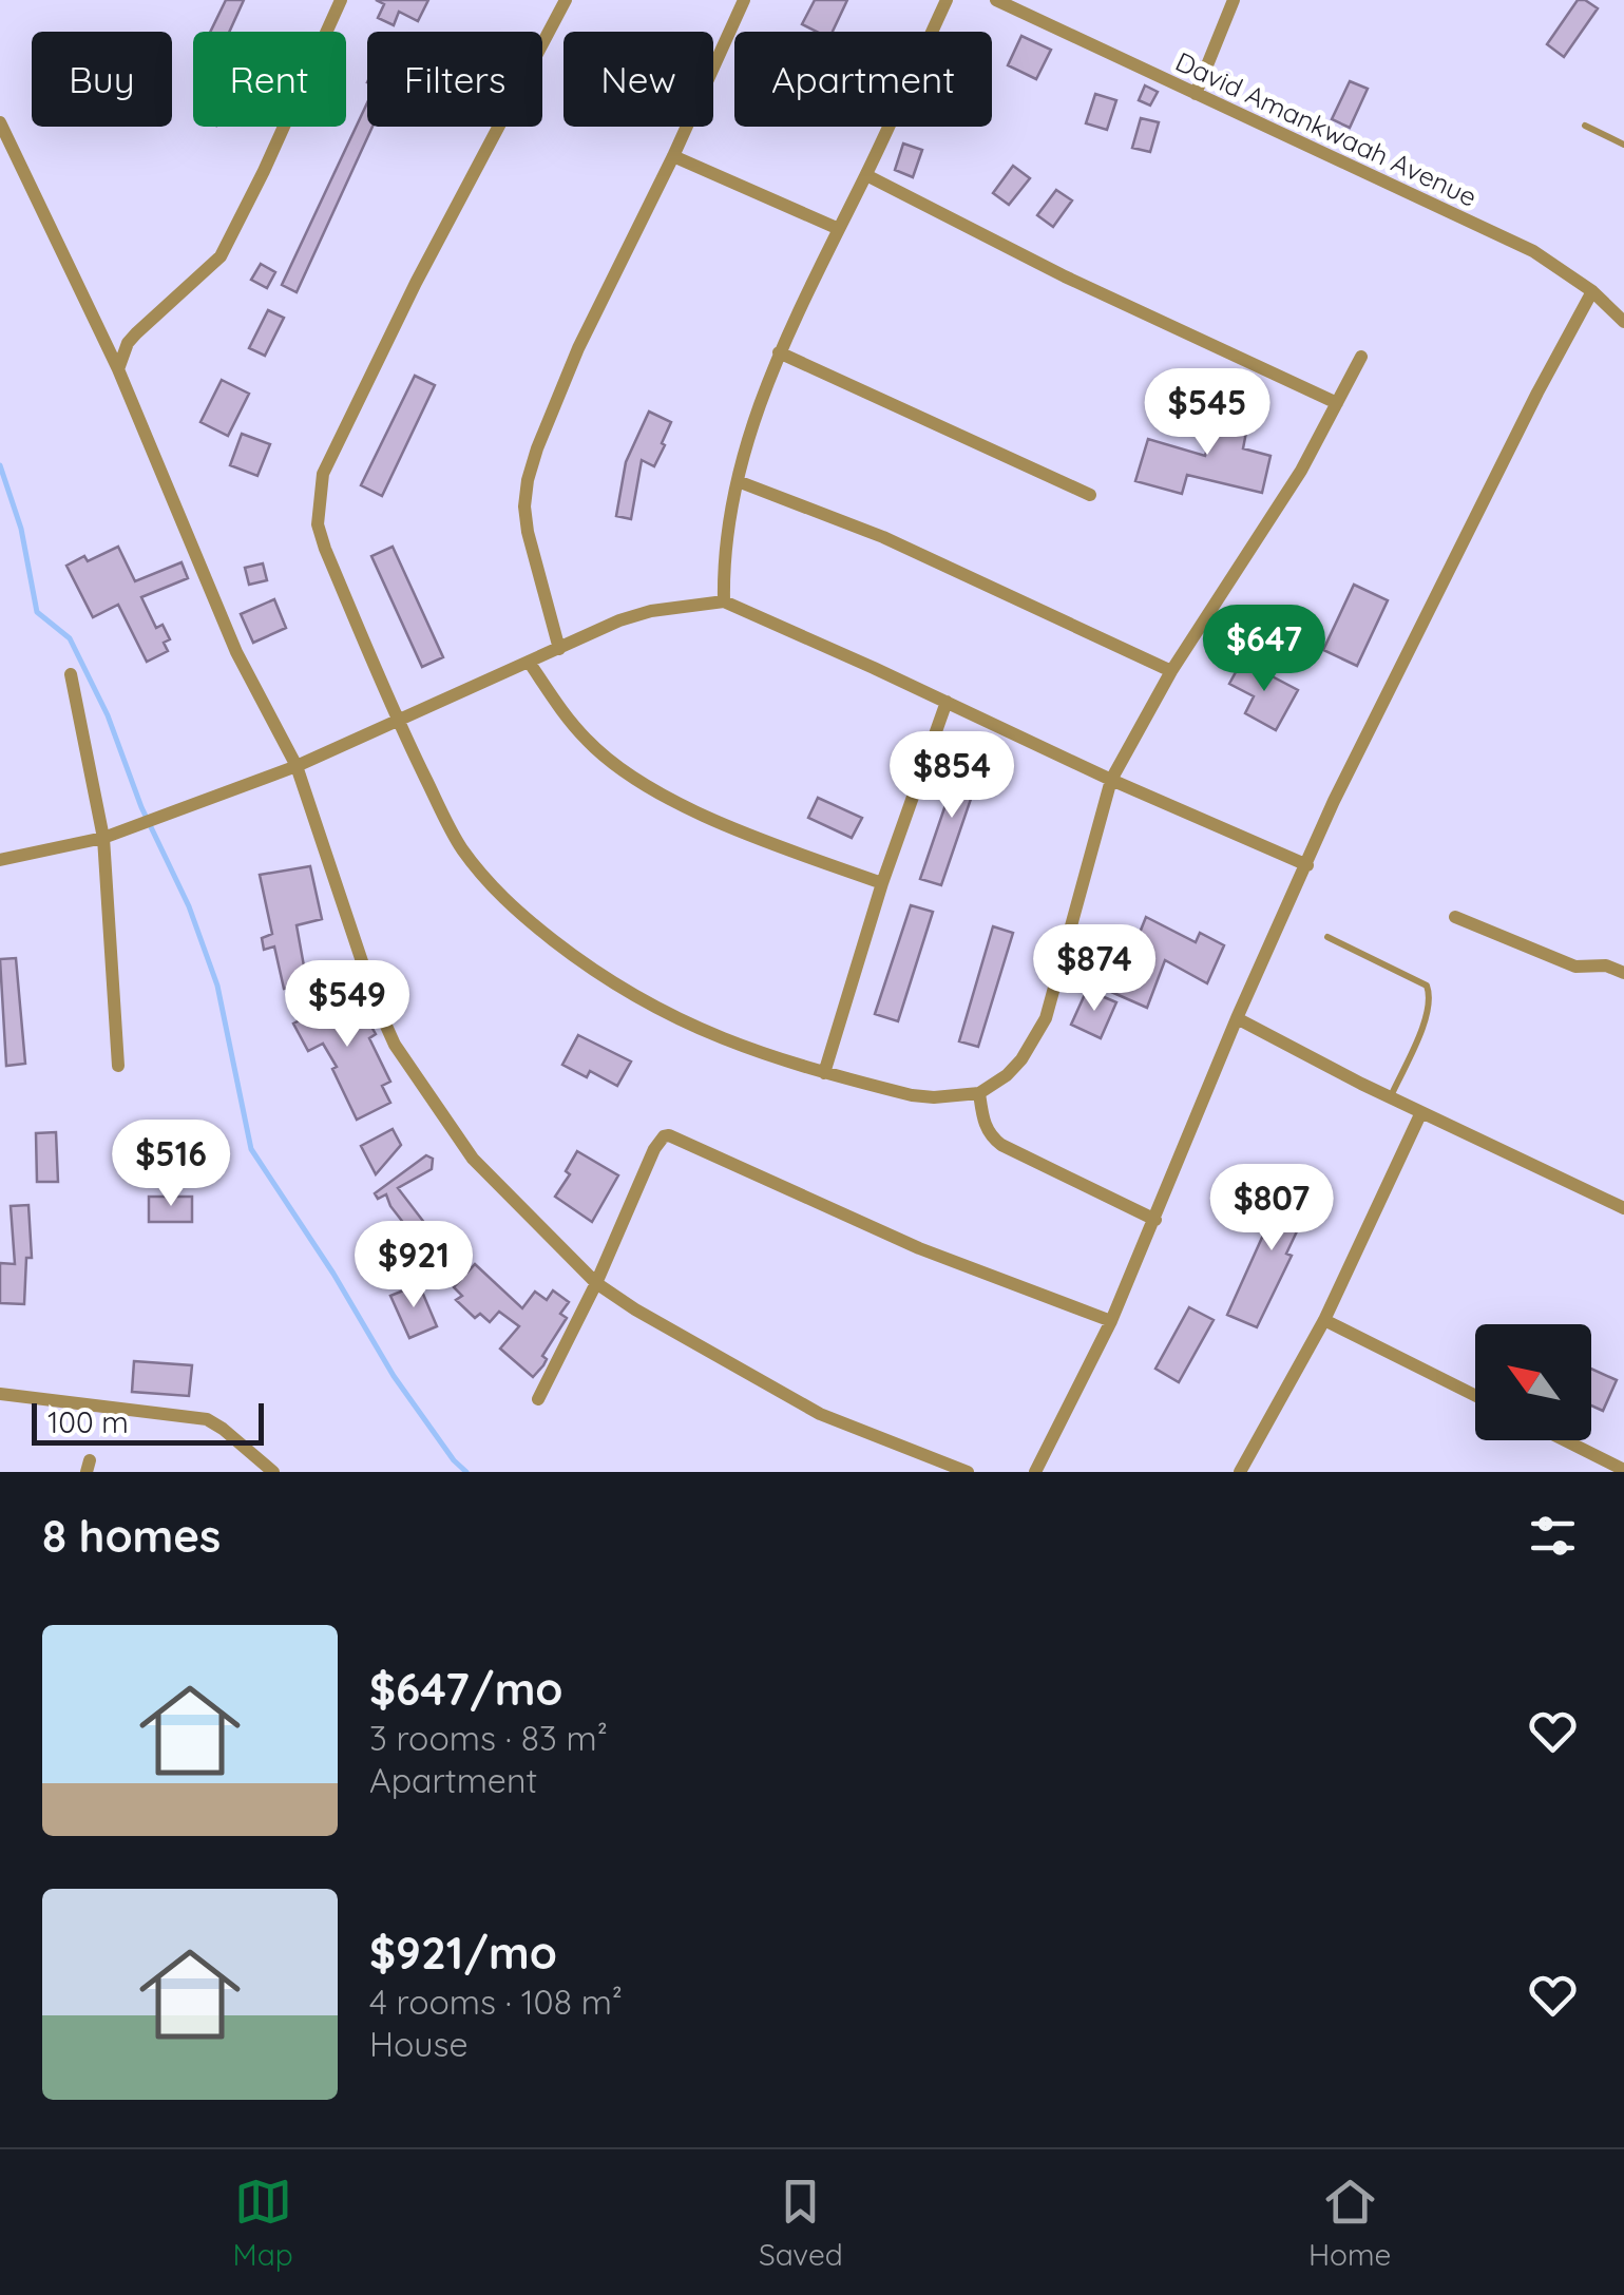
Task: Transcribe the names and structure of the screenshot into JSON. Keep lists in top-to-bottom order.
{
  "streets": {
    "street": ["David Amankwaah Avenue"]
  },
  "scale_bar": "100 m",
  "north": "top left",
  "page": {
    "chip": [
      "Buy",
      "Rent",
      "Filters",
      "New",
      "Apartment"
    ],
    "price": [
      "$545",
      "$647",
      "$854",
      "$874",
      "$549",
      "$516",
      "$807",
      "$921"
    ],
    "scale": "100 m",
    "heading": "8 homes",
    "list": [
      {
        "name": "$647/mo",
        "note": "3 rooms · 83 m² · Apartment"
      },
      {
        "name": "$921/mo",
        "note": "4 rooms · 108 m² · House"
      }
    ],
    "tabs": ["Map", "Saved", "Home"]
  }
}
